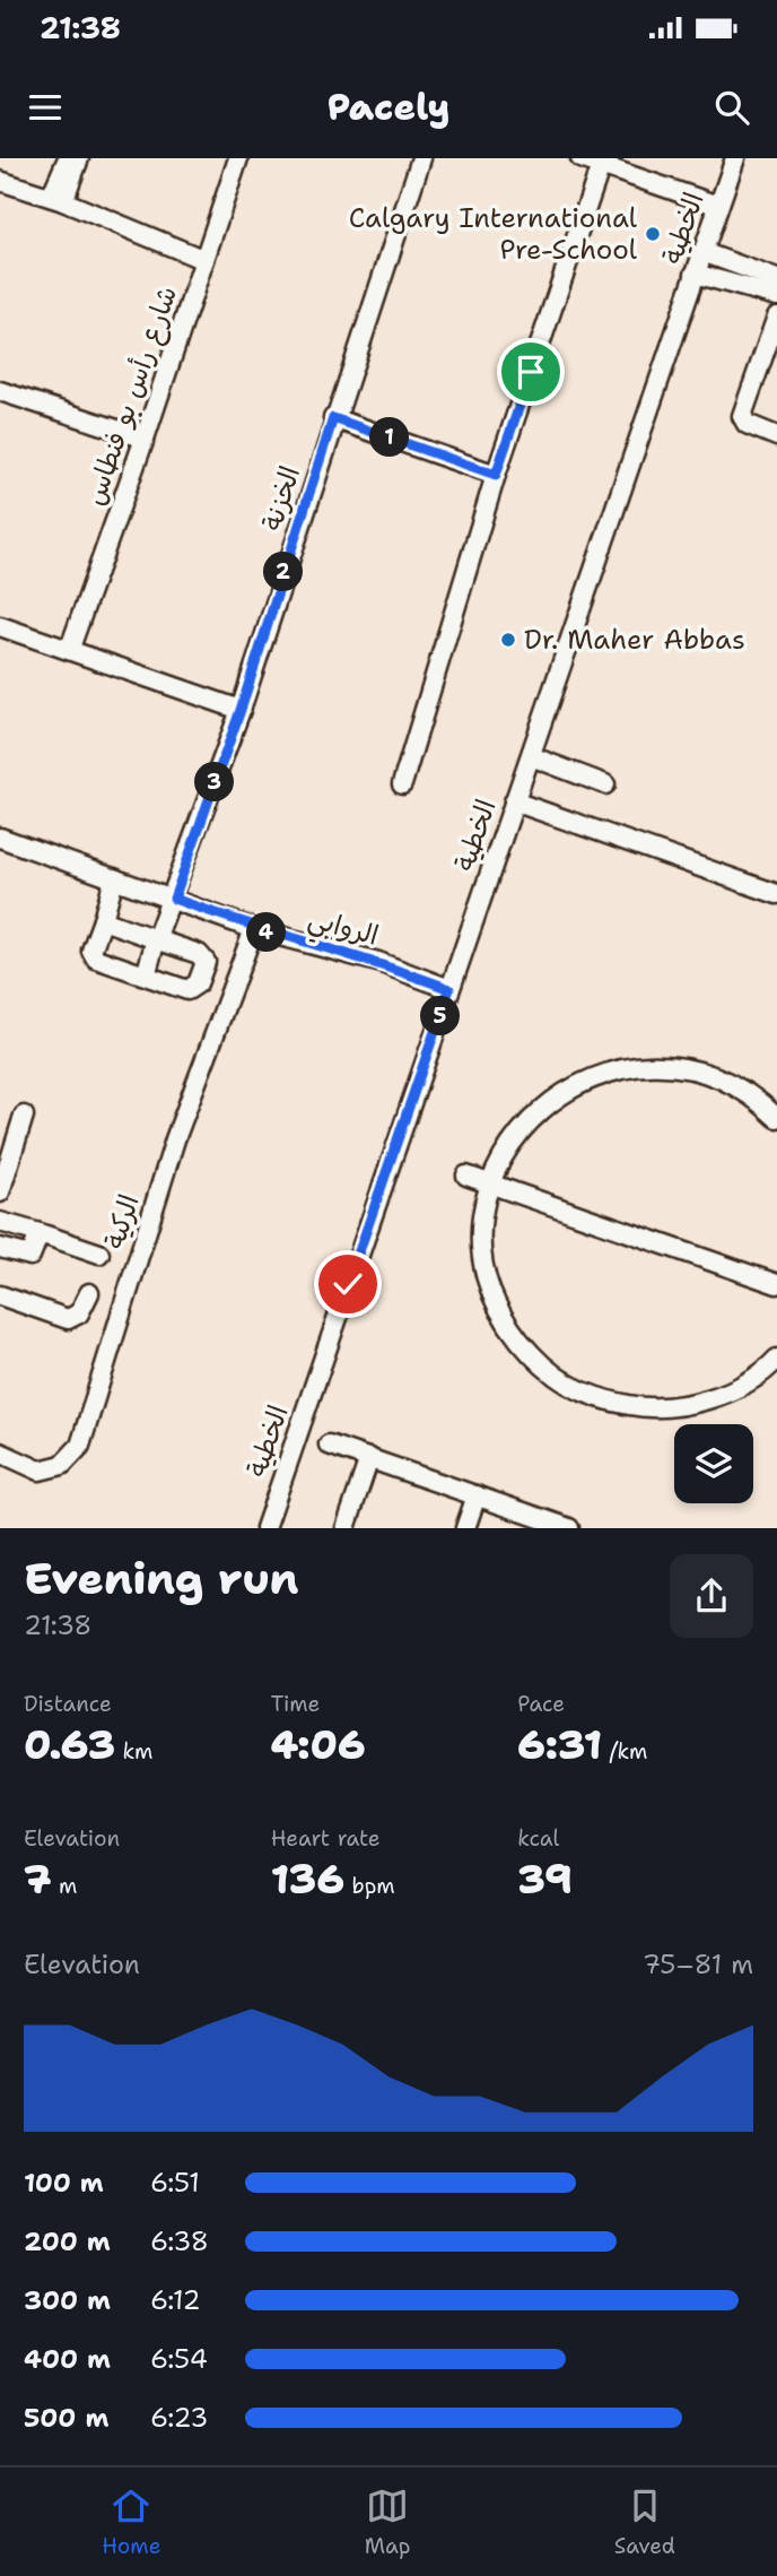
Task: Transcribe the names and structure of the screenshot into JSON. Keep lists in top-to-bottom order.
{
  "streets": {
    "street": [
      "الخطية",
      "شارع رأس بو فنطاس",
      "الخزنة",
      "الروابي",
      "الركية"
    ]
  },
  "crossings": [
    ["الخطية", "الروابي"],
    ["الخزنة", "الروابي"],
    ["الروابي", "الركية"]
  ],
  "places": ["Calgary International Pre-School", "Dr. Maher Abbas"],
  "page": {
    "status": "21:38",
    "header": "Pacely",
    "pins": [
      "1",
      "2",
      "3",
      "4",
      "5"
    ],
    "heading": ["Evening run", "21:38"],
    "stats": [
      ["Distance", "0.63 km"],
      ["Time", "4:06"],
      ["Pace", "6:31 /km"],
      ["Elevation", "7 m"],
      ["Heart rate", "136 bpm"],
      ["kcal", "39"]
    ],
    "chart": ["Elevation", "75–81 m"],
    "list": [
      {
        "name": "100 m",
        "note": "6:51"
      },
      {
        "name": "200 m",
        "note": "6:38"
      },
      {
        "name": "300 m",
        "note": "6:12"
      },
      {
        "name": "400 m",
        "note": "6:54"
      },
      {
        "name": "500 m",
        "note": "6:23"
      }
    ],
    "tabs": ["Home", "Map", "Saved"]
  }
}
